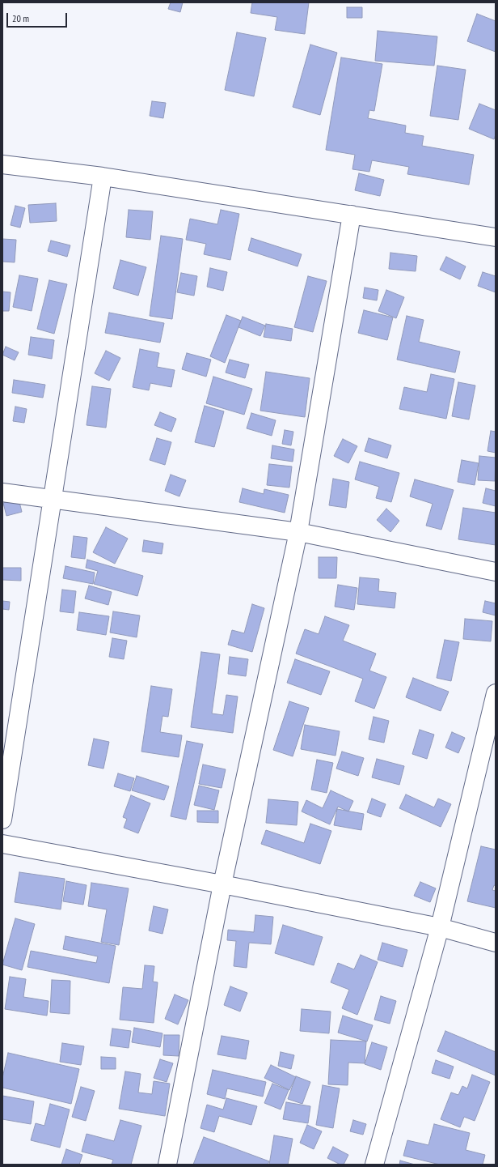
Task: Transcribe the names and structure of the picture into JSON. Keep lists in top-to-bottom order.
{
  "scale_bar": "20 m"
}
